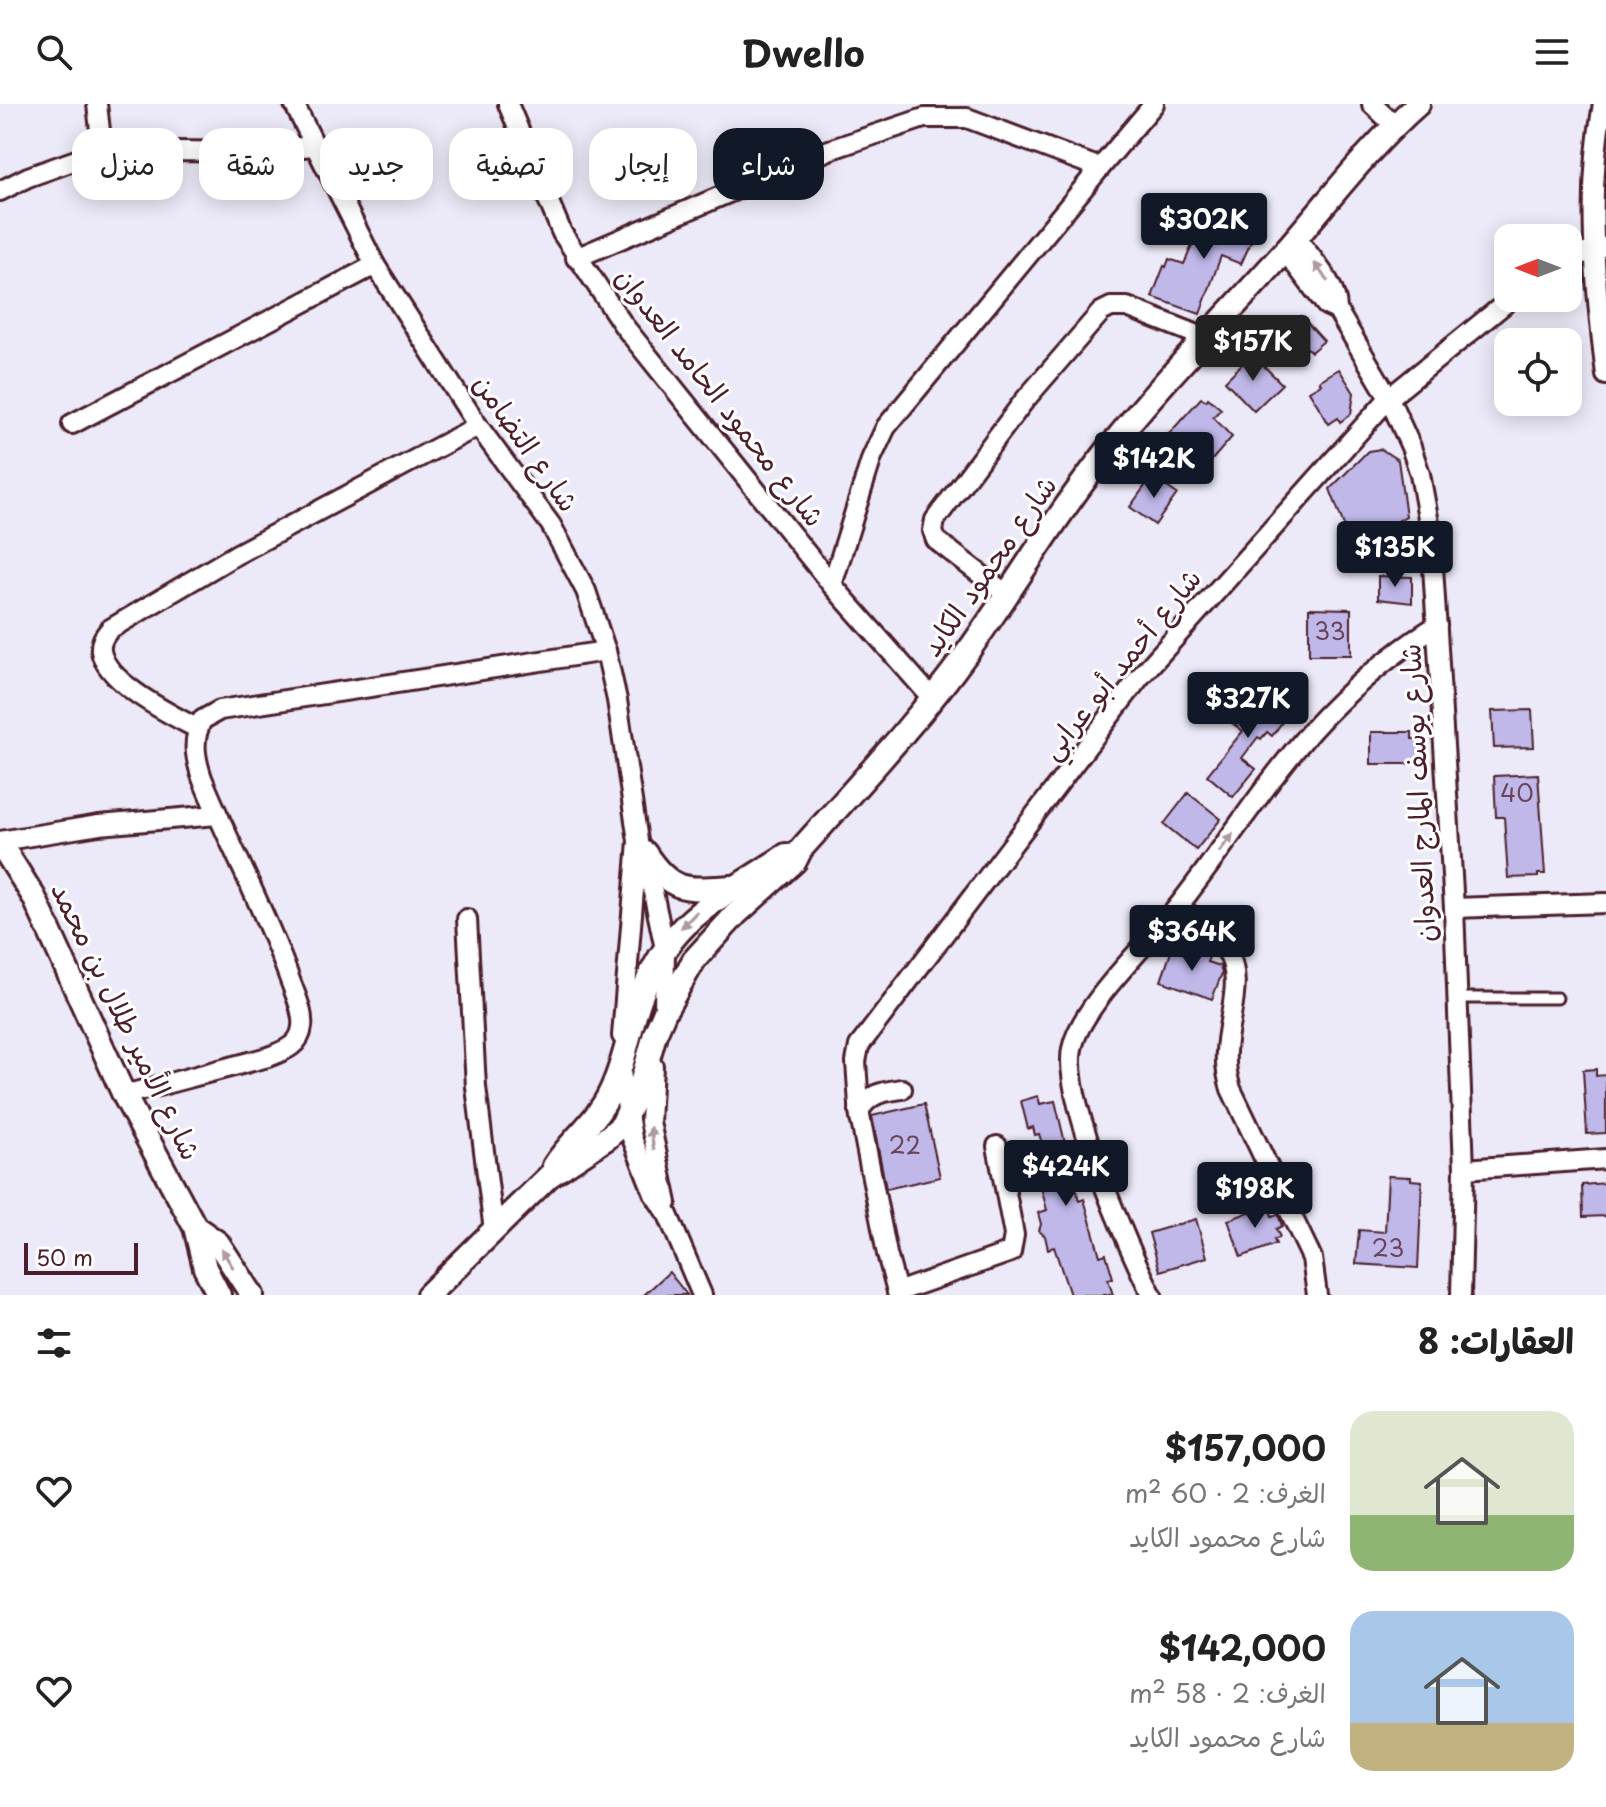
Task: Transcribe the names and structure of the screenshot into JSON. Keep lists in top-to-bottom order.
{
  "streets": {
    "street": [
      "شارع محمود الحامد العدوان",
      "شارع التضامن",
      "شارع محمود الكايد",
      "شارع أحمد أبو عرابي",
      "شارع يوسف المارج العدوان",
      "شارع الأمير طلال بن محمد"
    ]
  },
  "crossings": [
    ["شارع محمود الحامد العدوان", "شارع محمود الكايد"],
    ["شارع التضامن", "شارع محمود الكايد"],
    ["شارع محمود الكايد", "شارع يوسف المارج العدوان"],
    ["شارع أحمد أبو عرابي", "شارع يوسف المارج العدوان"]
  ],
  "house_numbers": [
    "33",
    "40",
    "22",
    "23"
  ],
  "scale_bar": "50 m",
  "north": "left",
  "page": {
    "header": "Dwello",
    "chip": [
      "شراء",
      "إيجار",
      "تصفية",
      "جديد",
      "شقة",
      "منزل"
    ],
    "price": [
      "$302K",
      "$157K",
      "$142K",
      "$135K",
      "$327K",
      "$364K",
      "$424K",
      "$198K"
    ],
    "scale": "50 m",
    "heading": "العقارات: 8",
    "list": [
      {
        "name": "$157,000",
        "note": "الغرف: 2 · 60 m² · شارع محمود الكايد"
      },
      {
        "name": "$142,000",
        "note": "الغرف: 2 · 58 m² · شارع محمود الكايد"
      }
    ]
  }
}
